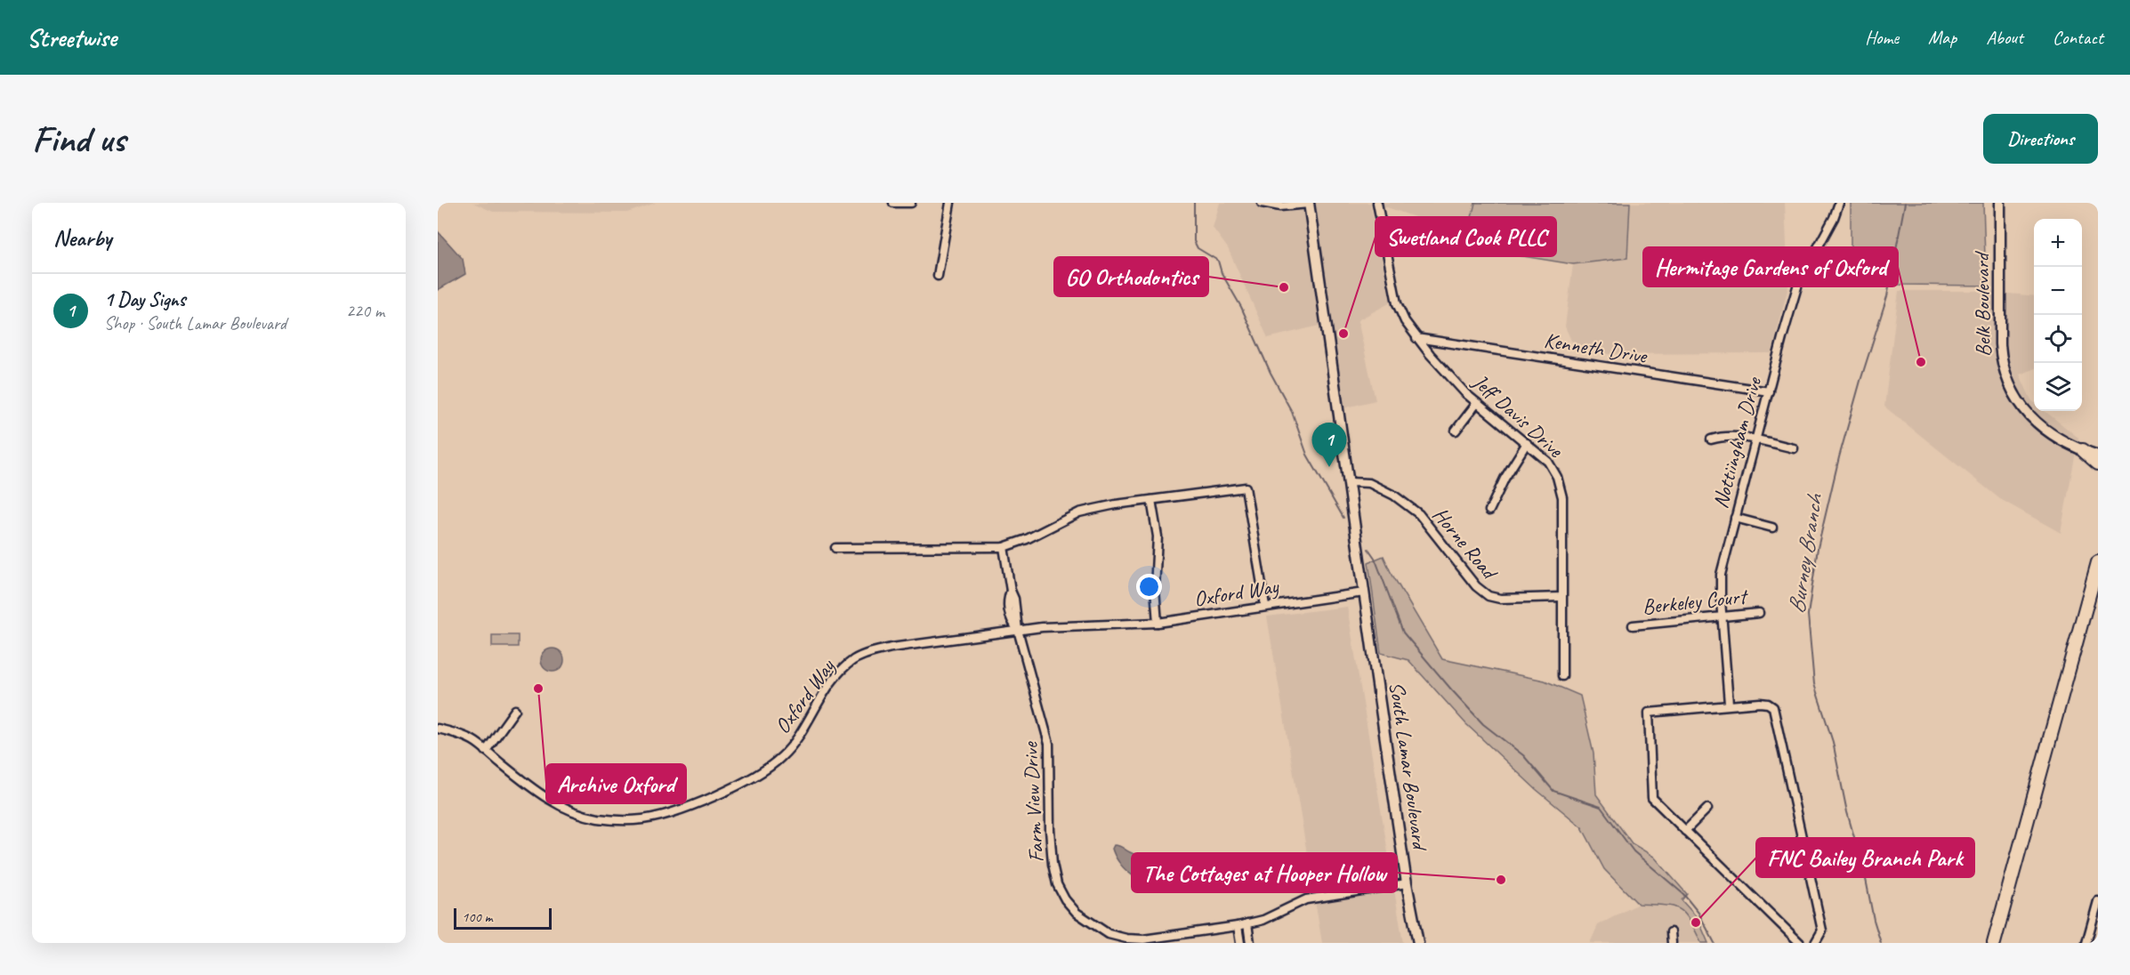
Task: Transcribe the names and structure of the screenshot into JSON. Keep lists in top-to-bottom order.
{
  "streets": {
    "street": [
      "Belk Boulevard",
      "Kenneth Drive",
      "Jeff Davis Drive",
      "Nottiingham Drive",
      "Horne Road",
      "Oxford Way",
      "Berkeley Court",
      "South Lamar Boulevard",
      "Farm View Drive"
    ]
  },
  "crossings": [
    ["Kenneth Drive", "Jeff Davis Drive"],
    ["Kenneth Drive", "Nottiingham Drive"],
    ["Jeff Davis Drive", "Horne Road"],
    ["Nottiingham Drive", "Berkeley Court"],
    ["Horne Road", "South Lamar Boulevard"],
    ["Oxford Way", "South Lamar Boulevard"],
    ["Oxford Way", "Farm View Drive"],
    ["South Lamar Boulevard", "Farm View Drive"]
  ],
  "water": ["Burney Branch"],
  "places": [
    "GO Orthodontics",
    "Swetland Cook PLLC",
    "Hermitage Gardens of Oxford",
    "Archive Oxford",
    "The Cottages at Hooper Hollow",
    "FNC Bailey Branch Park"
  ],
  "scale_bar": "100 m",
  "page": {
    "header": "Streetwise",
    "nav": [
      "Home",
      "Map",
      "About",
      "Contact"
    ],
    "buttons": "Directions",
    "title": "Find us",
    "heading": "Nearby",
    "map_buttons": ["+", "−"],
    "list": [
      {
        "mark": "1",
        "name": "1 Day Signs",
        "note": "Shop · South Lamar Boulevard",
        "value": "220 m"
      }
    ],
    "pins": "1",
    "scale": "100 m"
  }
}
